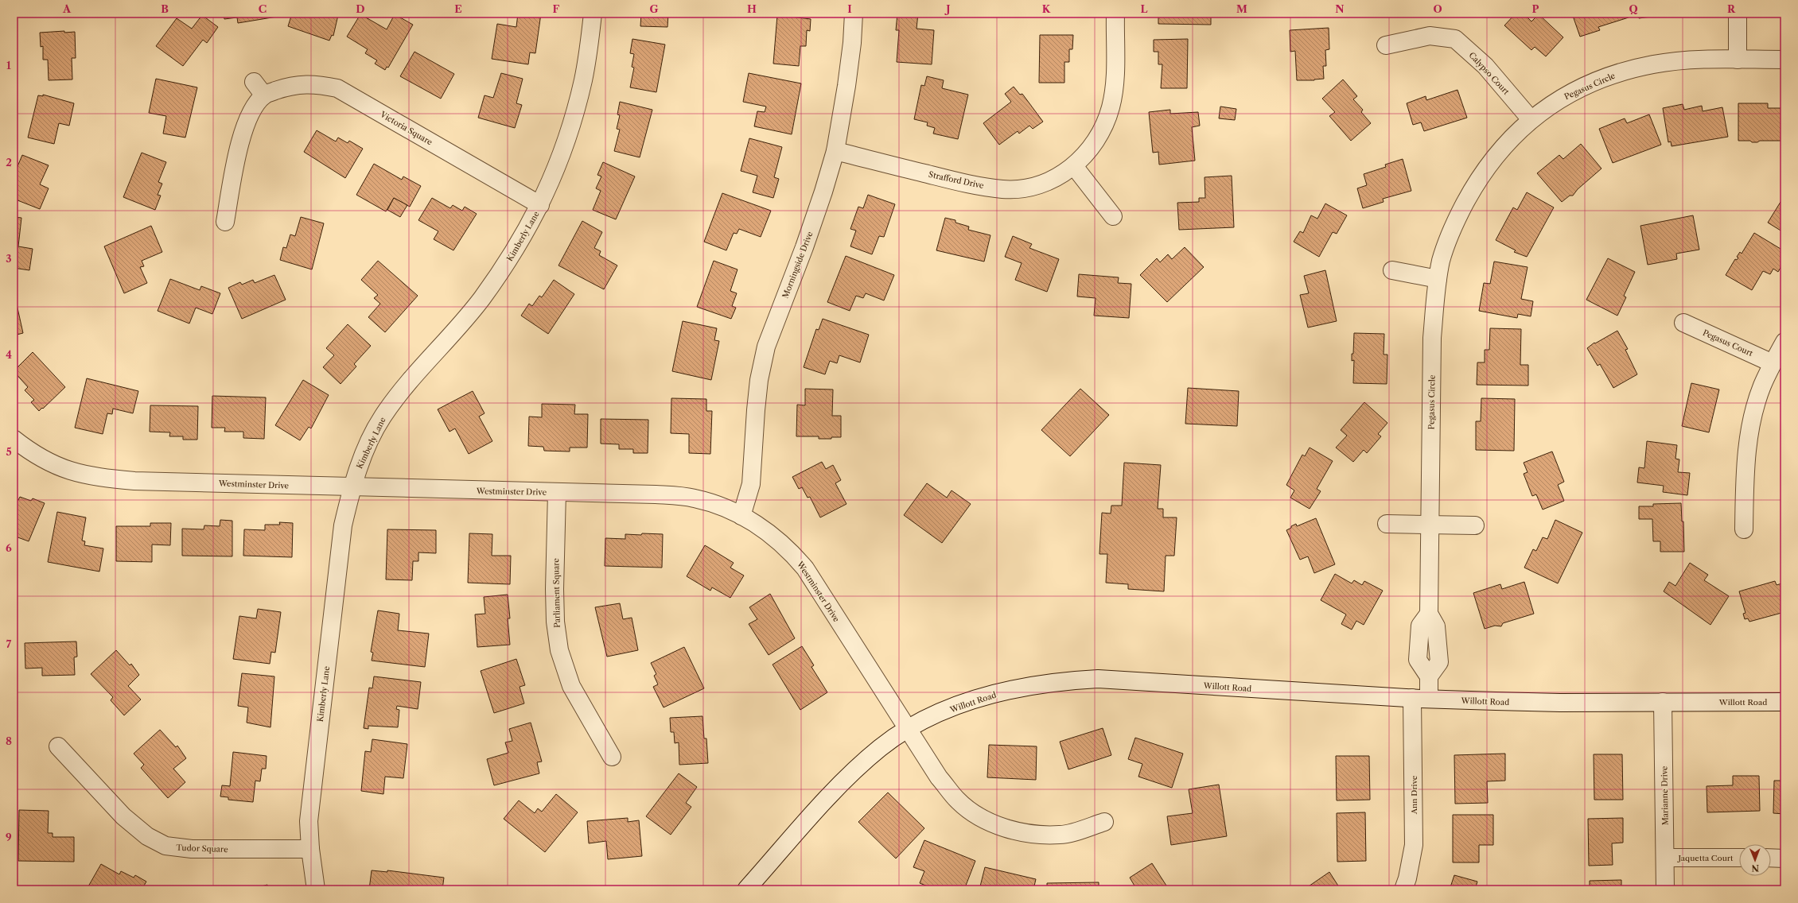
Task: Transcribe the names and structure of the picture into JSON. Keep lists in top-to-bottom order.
{
  "streets": {
    "street": [
      "Calypso Court",
      "Pegasus Circle",
      "Victoria Square",
      "Strafford Drive",
      "Kimberly Lane",
      "Morningside Drive",
      "Pegasus Court",
      "Westminster Drive",
      "Parliament Square",
      "Willott Road",
      "Ann Drive",
      "Marianne Drive",
      "Tudor Square",
      "Jaquetta Court"
    ]
  },
  "crossings": [
    ["Calypso Court", "Pegasus Circle"],
    ["Pegasus Circle", "Willott Road"],
    ["Victoria Square", "Kimberly Lane"],
    ["Strafford Drive", "Morningside Drive"],
    ["Kimberly Lane", "Westminster Drive"],
    ["Kimberly Lane", "Tudor Square"],
    ["Morningside Drive", "Westminster Drive"],
    ["Westminster Drive", "Parliament Square"],
    ["Westminster Drive", "Willott Road"],
    ["Willott Road", "Ann Drive"],
    ["Willott Road", "Marianne Drive"],
    ["Marianne Drive", "Jaquetta Court"]
  ],
  "north": "bottom",
  "grid": {
    "columns": [
      "A",
      "B",
      "C",
      "D",
      "E",
      "F",
      "G",
      "H",
      "I",
      "J",
      "K",
      "L",
      "M",
      "N",
      "O",
      "P",
      "Q",
      "R"
    ],
    "rows": [
      "1",
      "2",
      "3",
      "4",
      "5",
      "6",
      "7",
      "8",
      "9"
    ]
  }
}
